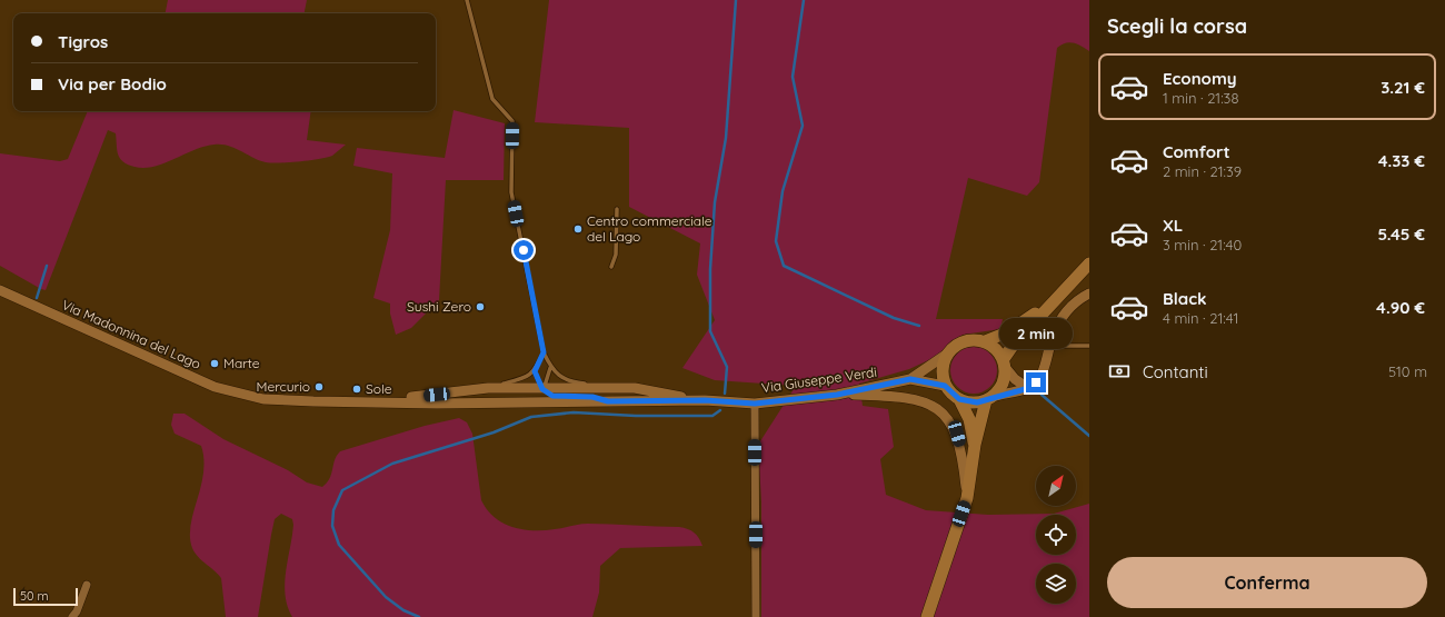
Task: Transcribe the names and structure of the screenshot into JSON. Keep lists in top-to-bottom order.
{
  "streets": {
    "main road": ["Via Madonnina del Lago", "Via Giuseppe Verdi"]
  },
  "crossings": [
    ["Via Madonnina del Lago", "Via Giuseppe Verdi"]
  ],
  "places": [
    "Centro commerciale del Lago",
    "Sushi Zero",
    "Marte",
    "Mercurio",
    "Sole"
  ],
  "scale_bar": "50 m",
  "north": "top right",
  "page": {
    "heading": "Scegli la corsa",
    "banner": ["Tigros", "Via per Bodio"],
    "list": [
      {
        "name": "Economy",
        "note": "1 min · 21:38",
        "value": "3.21 €"
      },
      {
        "name": "Comfort",
        "note": "2 min · 21:39",
        "value": "4.33 €"
      },
      {
        "name": "XL",
        "note": "3 min · 21:40",
        "value": "5.45 €"
      },
      {
        "name": "Black",
        "note": "4 min · 21:41",
        "value": "4.90 €"
      }
    ],
    "bubble": "2 min",
    "pay": ["Contanti", "510 m"],
    "buttons": "Conferma",
    "scale": "50 m"
  }
}
